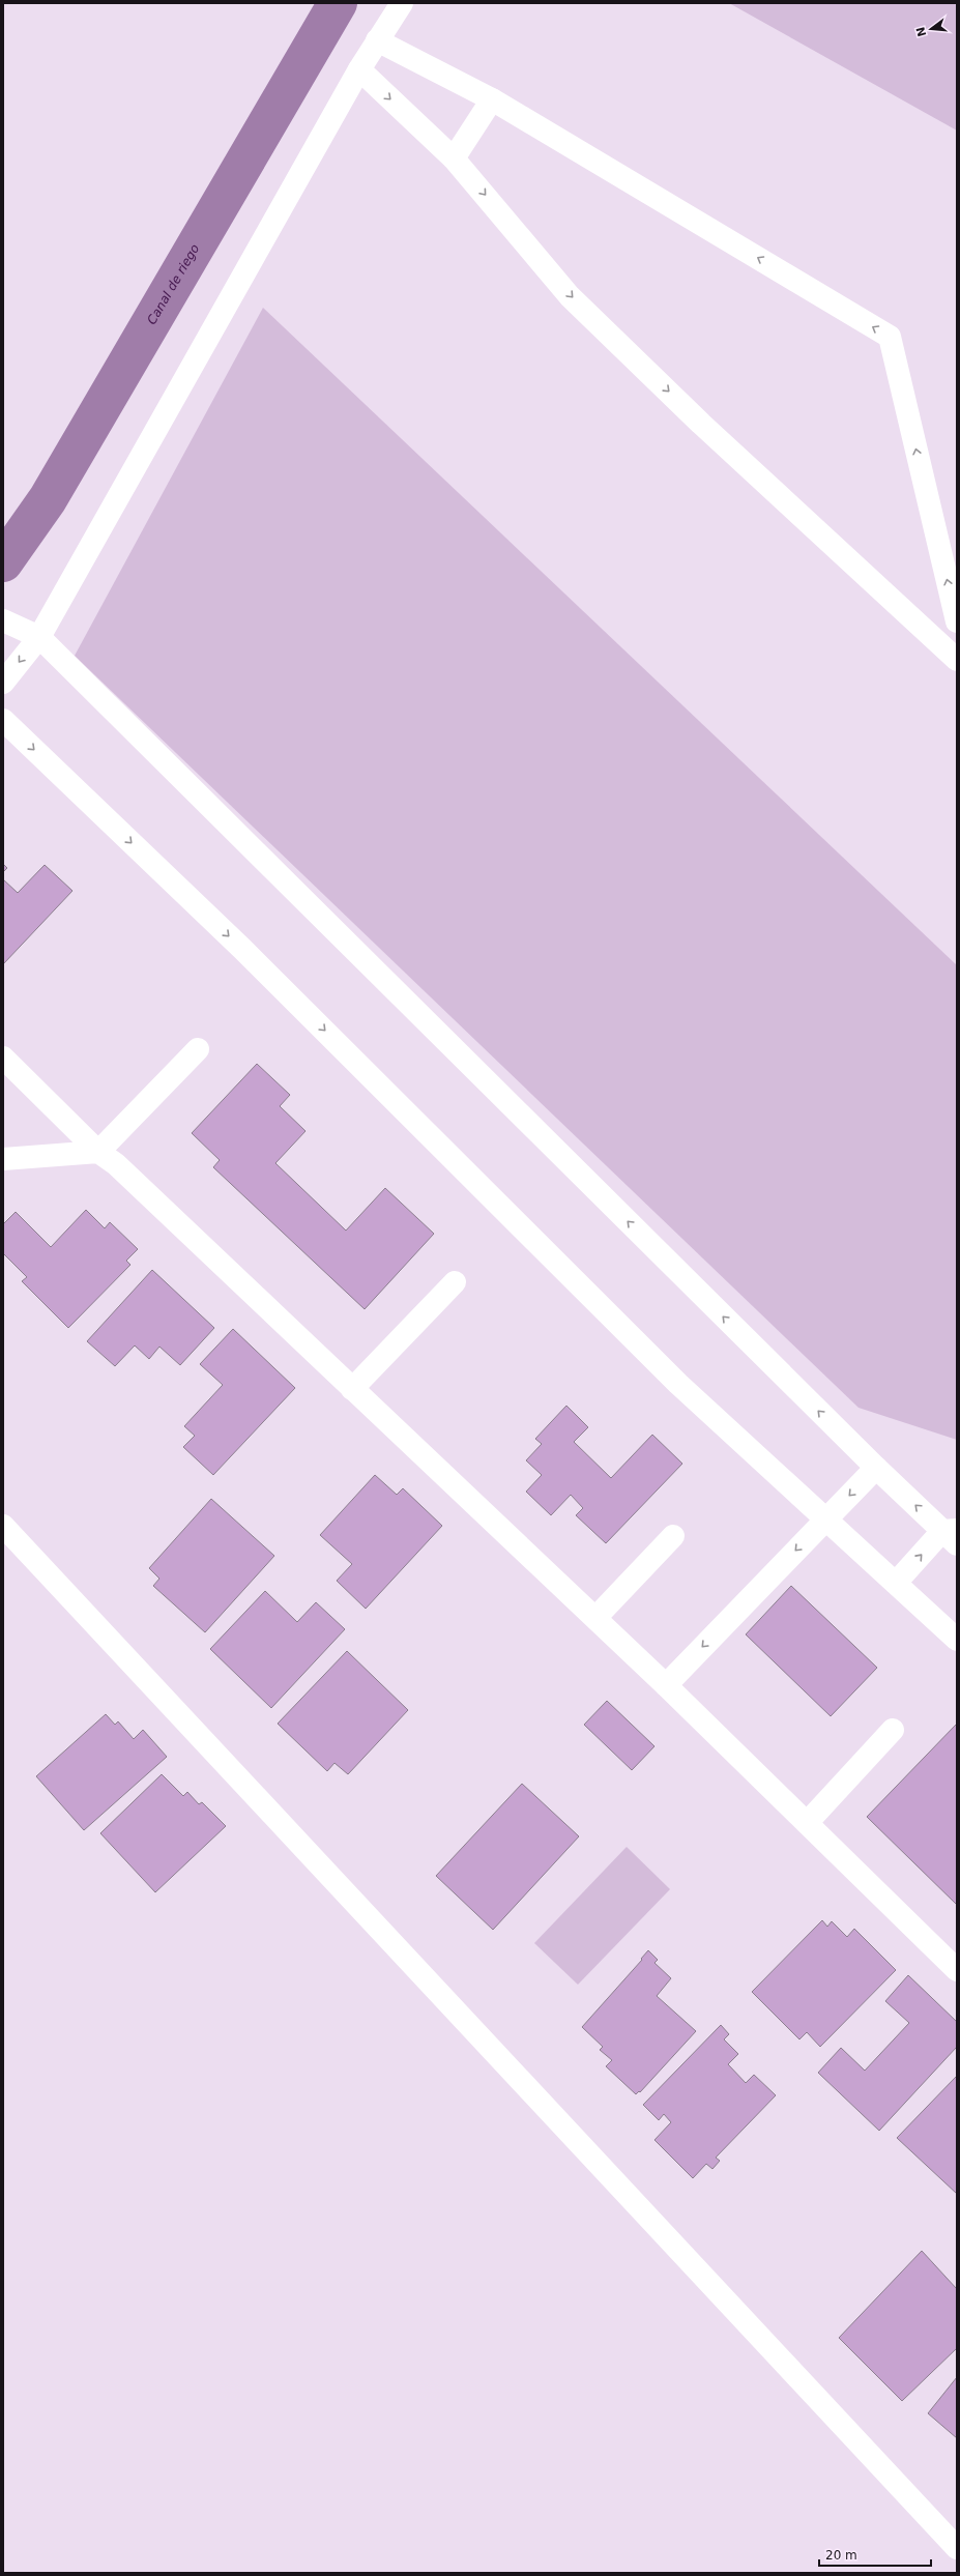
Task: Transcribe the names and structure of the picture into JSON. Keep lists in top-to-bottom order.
{
  "water": ["Canal de riego"],
  "scale_bar": "20 m",
  "north": "left"
}
